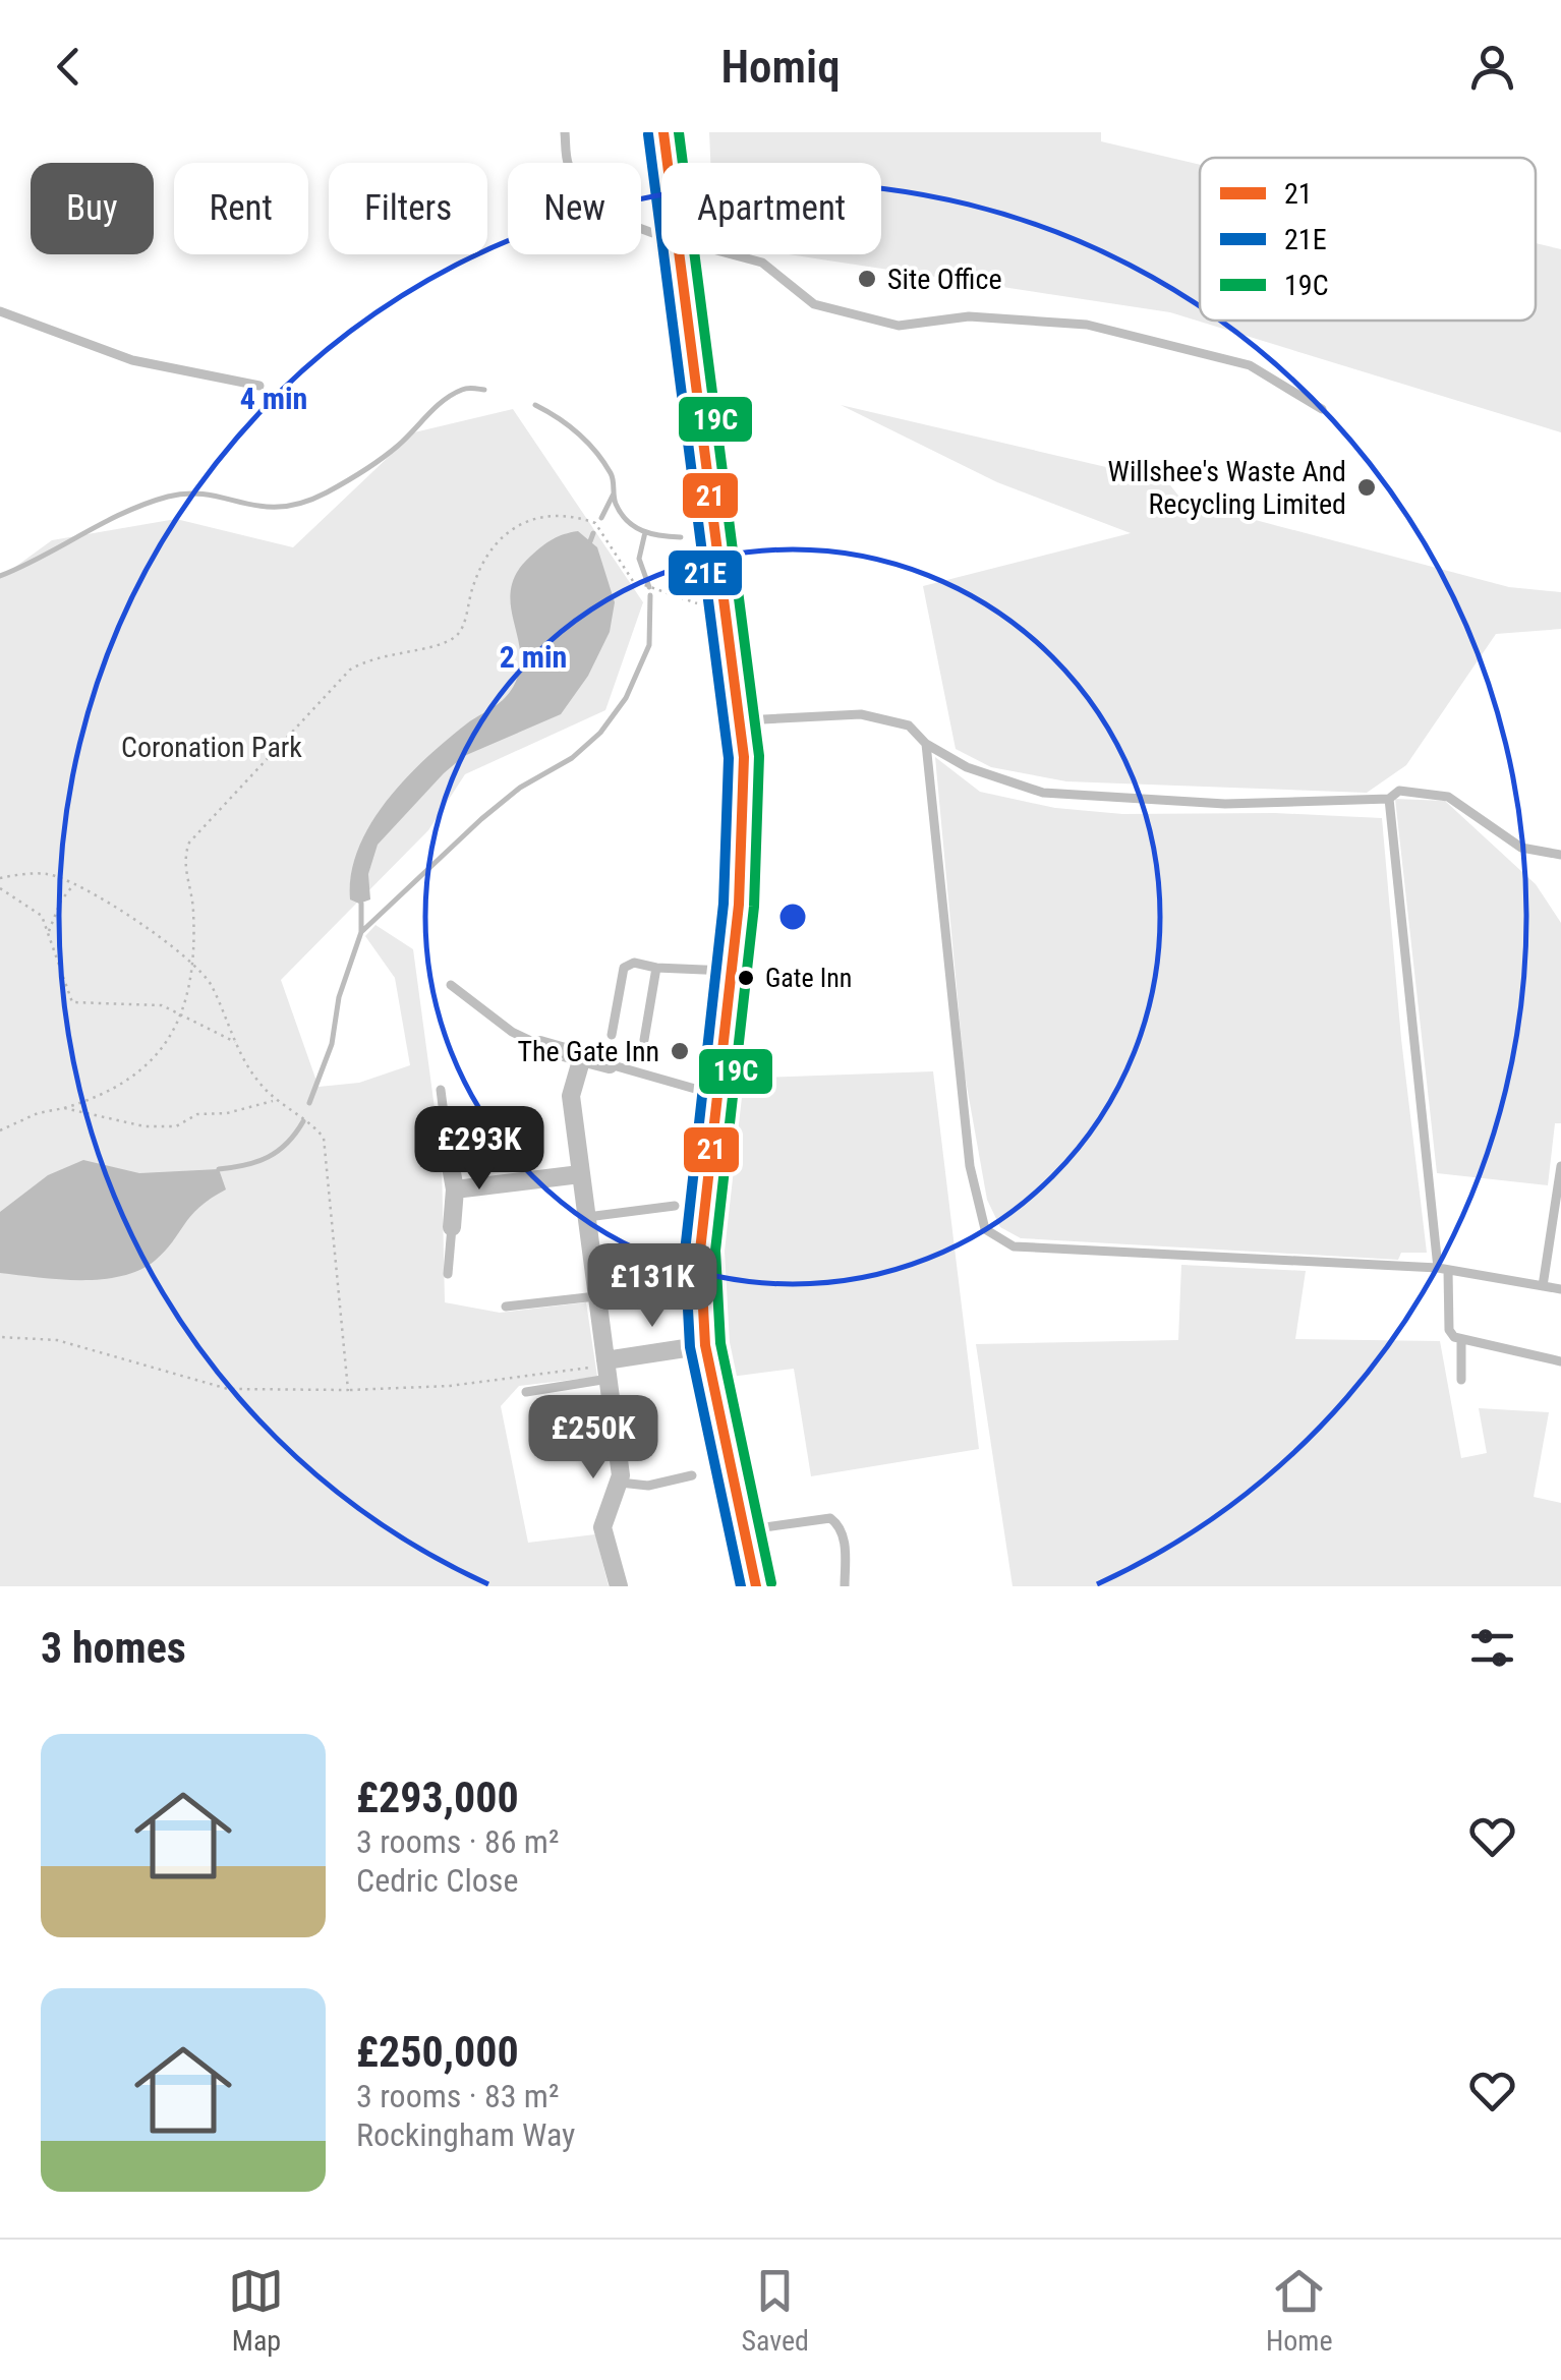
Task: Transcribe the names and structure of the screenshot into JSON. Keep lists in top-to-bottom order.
{
  "parks": ["Coronation Park"],
  "places": [
    "Site Office",
    "Willshee's Waste And Recycling Limited",
    "Gate Inn",
    "The Gate Inn"
  ],
  "lines": ["transit line 21", "transit line 19C", "transit line 21E"],
  "legend": ["21", "21E", "19C"],
  "page": {
    "header": "Homiq",
    "chip": [
      "Buy",
      "Rent",
      "Filters",
      "New",
      "Apartment"
    ],
    "price": ["£293K", "£131K", "£250K"],
    "heading": "3 homes",
    "list": [
      {
        "name": "£293,000",
        "note": "3 rooms · 86 m² · Cedric Close"
      },
      {
        "name": "£250,000",
        "note": "3 rooms · 83 m² · Rockingham Way"
      }
    ],
    "tabs": ["Map", "Saved", "Home"]
  },
  "rings": ["4 min", "2 min"]
}
